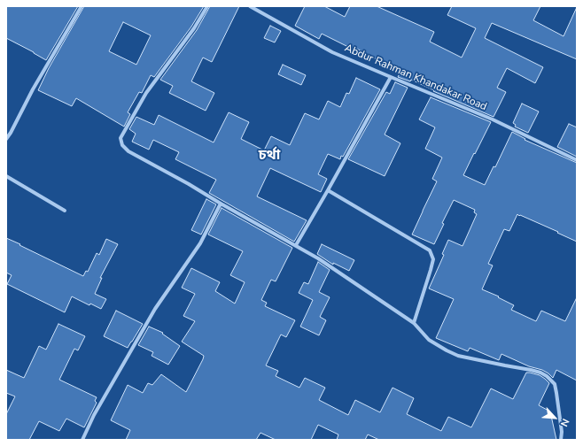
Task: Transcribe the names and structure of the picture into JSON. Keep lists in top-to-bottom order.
{
  "streets": {
    "street": ["Abdur Rahman Khandakar Road"]
  },
  "districts": ["চর্থা"],
  "north": "bottom right"
}
